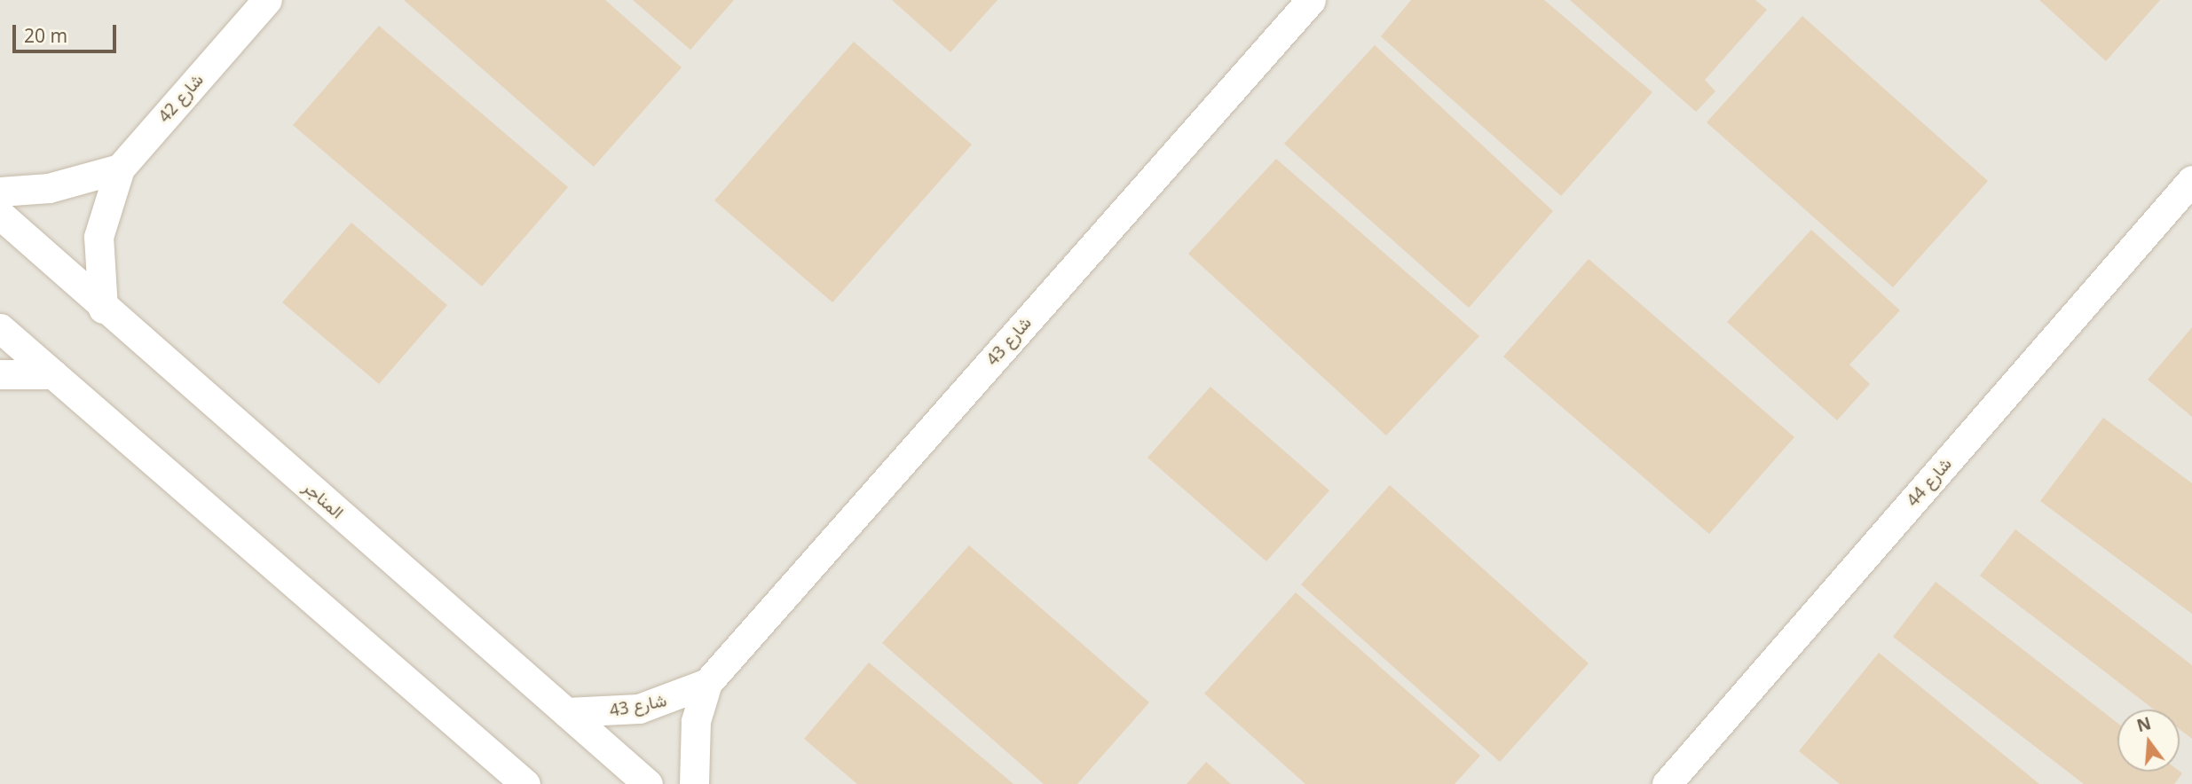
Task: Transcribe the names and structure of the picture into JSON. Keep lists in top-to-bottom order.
{
  "streets": {
    "street": [
      "شارع 42",
      "شارع 43",
      "شارع 44",
      "المناجر"
    ]
  },
  "crossings": [
    ["شارع 42", "المناجر"],
    ["شارع 43", "المناجر"]
  ],
  "scale_bar": "20 m",
  "north": "top"
}
